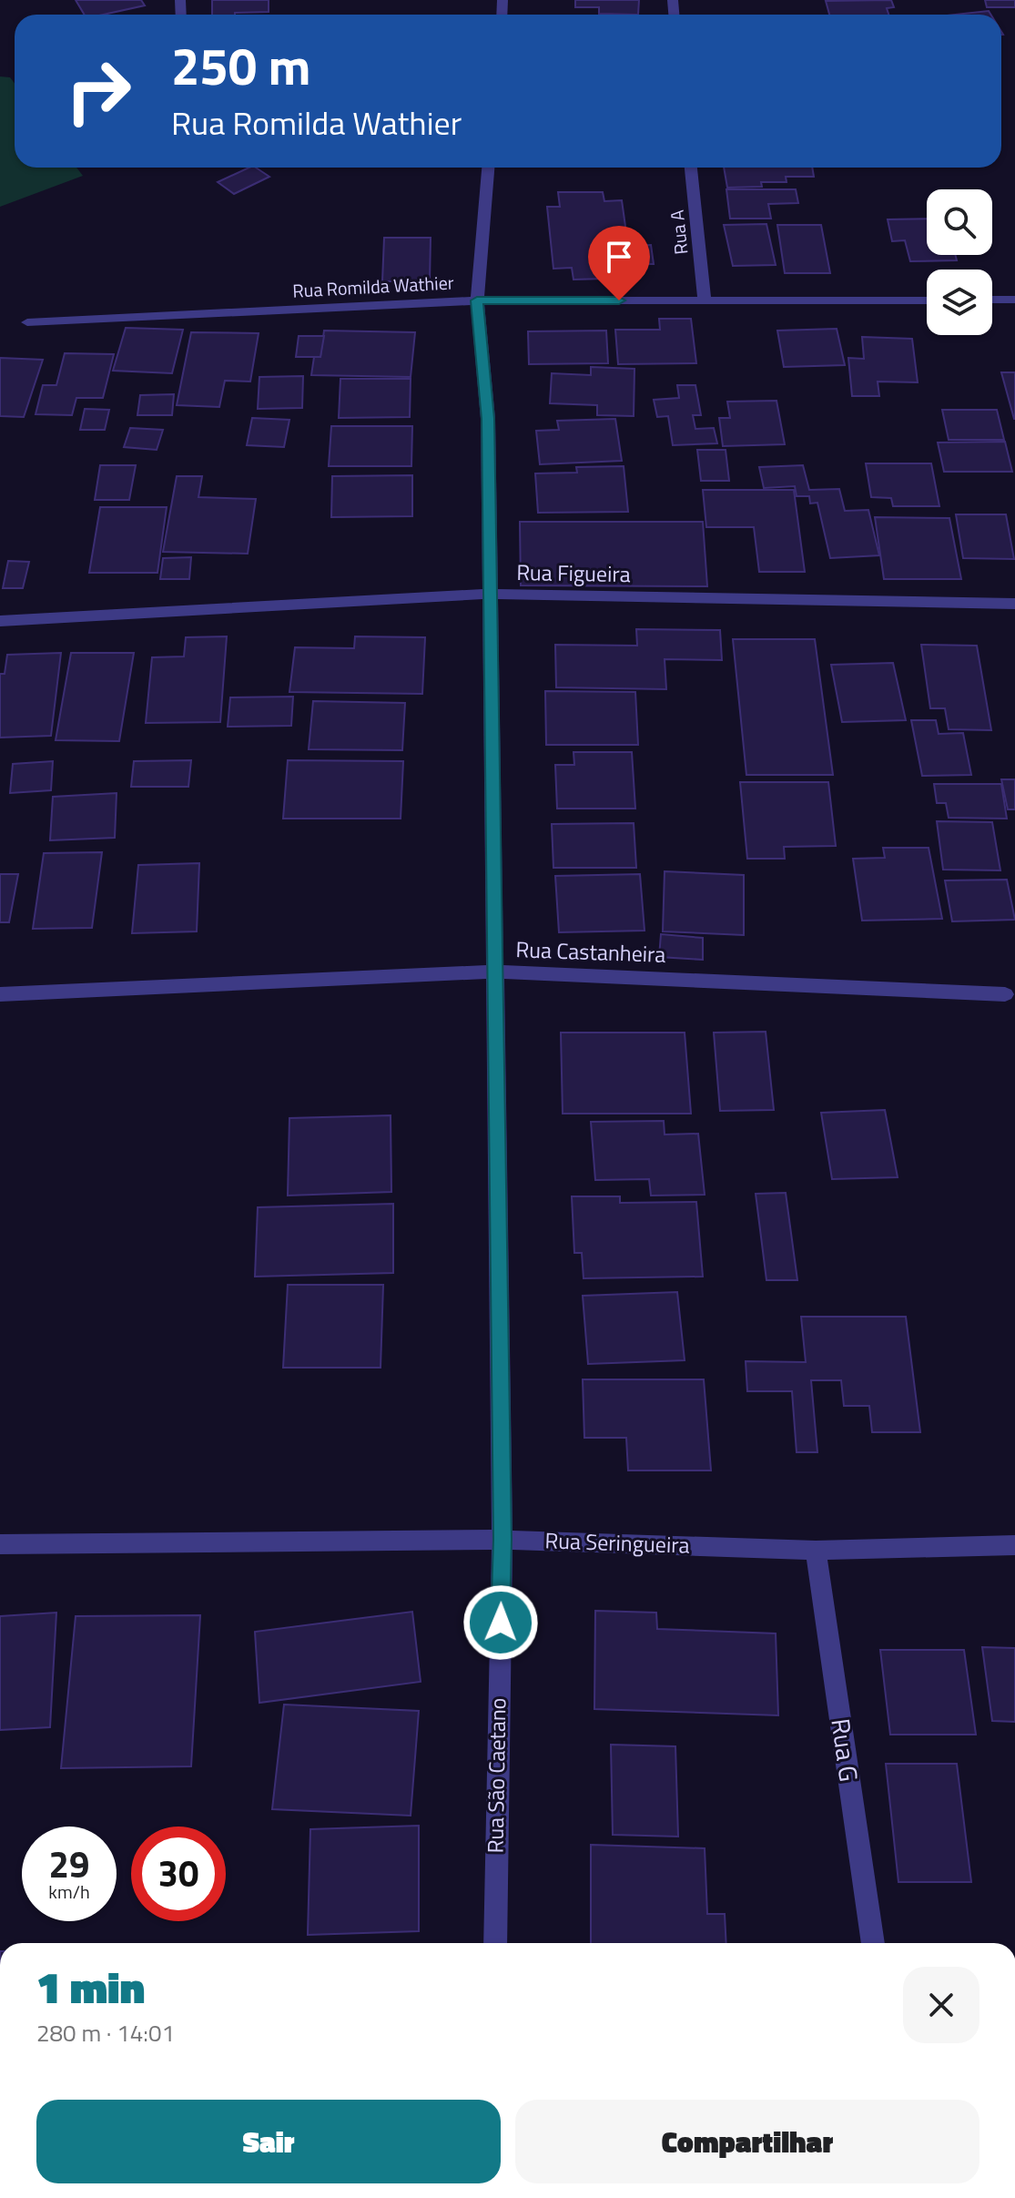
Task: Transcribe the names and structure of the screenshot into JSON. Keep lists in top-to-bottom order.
{
  "streets": {
    "street": [
      "Rua A",
      "Rua Romilda Wathier",
      "Rua Figueira",
      "Rua Castanheira",
      "Rua Seringueira",
      "Rua G",
      "Rua São Caetano"
    ]
  },
  "crossings": [
    ["Rua A", "Rua Romilda Wathier"],
    ["Rua Romilda Wathier", "Rua São Caetano"],
    ["Rua Figueira", "Rua São Caetano"],
    ["Rua Castanheira", "Rua São Caetano"],
    ["Rua Seringueira", "Rua G"],
    ["Rua Seringueira", "Rua São Caetano"]
  ],
  "page": {
    "turn": ["250 m", "Rua Romilda Wathier"],
    "speed": "29 km/h",
    "limit": "30",
    "heading": ["1 min", "280 m · 14:01"],
    "buttons": ["Sair", "Compartilhar"]
  }
}
